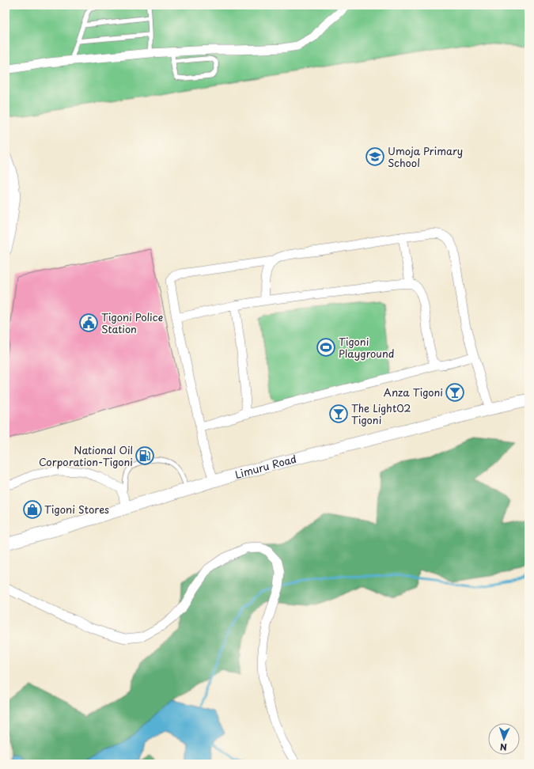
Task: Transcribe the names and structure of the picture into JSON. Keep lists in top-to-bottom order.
{
  "streets": {
    "main road": ["Limuru Road"]
  },
  "places": {
    "school or university": ["Umoja Primary School"],
    "public building": ["Tigoni Police Station"],
    "sports": ["Tigoni Playground"],
    "bar": ["Anza Tigoni", "The Light02 Tigoni"],
    "fuel station": ["National Oil Corporation-Tigoni"],
    "shop": ["Tigoni Stores"]
  },
  "north": "bottom"
}
